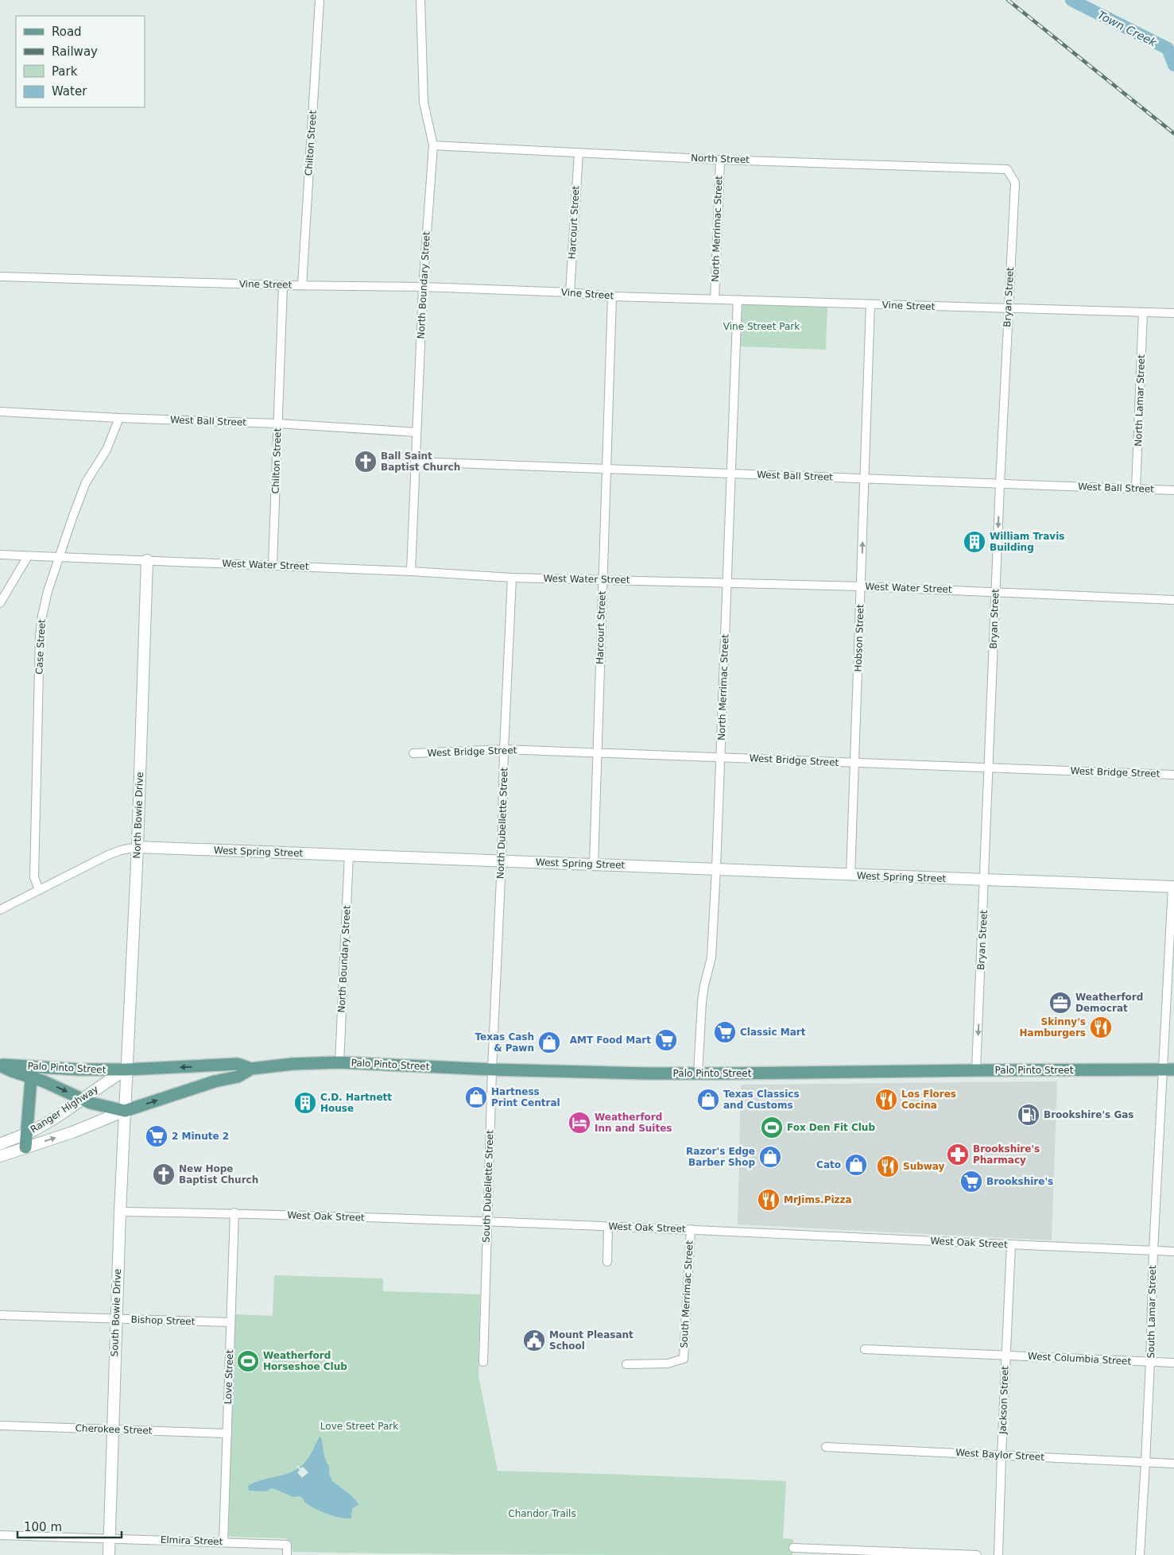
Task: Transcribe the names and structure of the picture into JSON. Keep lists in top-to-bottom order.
{
  "streets": {
    "main road": ["Palo Pinto Street"],
    "street": [
      "Chilton Street",
      "North Street",
      "Harcourt Street",
      "North Merrimac Street",
      "Vine Street",
      "North Boundary Street",
      "Bryan Street",
      "North Lamar Street",
      "West Ball Street",
      "West Water Street",
      "Hobson Street",
      "Case Street",
      "West Bridge Street",
      "North Bowie Drive",
      "North Dubellette Street",
      "West Spring Street",
      "Ranger Highway",
      "South Dubellette Street",
      "West Oak Street",
      "South Merrimac Street",
      "South Lamar Street",
      "South Bowie Drive",
      "Bishop Street",
      "West Columbia Street",
      "Love Street",
      "Jackson Street",
      "Cherokee Street",
      "West Baylor Street",
      "Elmira Street"
    ]
  },
  "crossings": [
    ["Chilton Street", "Vine Street"],
    ["Chilton Street", "West Ball Street"],
    ["Chilton Street", "West Water Street"],
    ["North Street", "Harcourt Street"],
    ["North Street", "North Merrimac Street"],
    ["North Street", "North Boundary Street"],
    ["North Street", "Bryan Street"],
    ["Harcourt Street", "Vine Street"],
    ["Harcourt Street", "West Ball Street"],
    ["Harcourt Street", "West Water Street"],
    ["Harcourt Street", "West Bridge Street"],
    ["Harcourt Street", "West Spring Street"],
    ["North Merrimac Street", "Vine Street"],
    ["North Merrimac Street", "West Ball Street"],
    ["North Merrimac Street", "West Water Street"],
    ["North Merrimac Street", "West Bridge Street"],
    ["North Merrimac Street", "West Spring Street"],
    ["North Merrimac Street", "Palo Pinto Street"],
    ["Vine Street", "North Boundary Street"],
    ["Vine Street", "Bryan Street"],
    ["Vine Street", "North Lamar Street"],
    ["Vine Street", "Hobson Street"],
    ["North Boundary Street", "West Ball Street"],
    ["North Boundary Street", "West Water Street"],
    ["North Boundary Street", "West Spring Street"],
    ["North Boundary Street", "Palo Pinto Street"],
    ["Bryan Street", "West Ball Street"],
    ["Bryan Street", "West Water Street"],
    ["Bryan Street", "West Bridge Street"],
    ["Bryan Street", "West Spring Street"],
    ["Bryan Street", "Palo Pinto Street"],
    ["North Lamar Street", "West Ball Street"],
    ["West Ball Street", "Hobson Street"],
    ["West Ball Street", "Case Street"],
    ["West Water Street", "Hobson Street"],
    ["West Water Street", "Case Street"],
    ["West Water Street", "North Bowie Drive"],
    ["West Water Street", "North Dubellette Street"],
    ["Hobson Street", "West Bridge Street"],
    ["Hobson Street", "West Spring Street"],
    ["Case Street", "West Spring Street"],
    ["West Bridge Street", "North Dubellette Street"],
    ["North Bowie Drive", "West Spring Street"],
    ["North Bowie Drive", "Palo Pinto Street"],
    ["North Bowie Drive", "Ranger Highway"],
    ["North Bowie Drive", "South Bowie Drive"],
    ["North Dubellette Street", "West Spring Street"],
    ["North Dubellette Street", "Palo Pinto Street"],
    ["North Dubellette Street", "South Dubellette Street"],
    ["Palo Pinto Street", "Ranger Highway"],
    ["Palo Pinto Street", "South Dubellette Street"],
    ["Palo Pinto Street", "South Lamar Street"],
    ["Palo Pinto Street", "South Bowie Drive"],
    ["Ranger Highway", "South Bowie Drive"],
    ["South Dubellette Street", "West Oak Street"],
    ["West Oak Street", "South Merrimac Street"],
    ["West Oak Street", "South Lamar Street"],
    ["West Oak Street", "South Bowie Drive"],
    ["West Oak Street", "Love Street"],
    ["West Oak Street", "Jackson Street"],
    ["South Lamar Street", "West Columbia Street"],
    ["South Lamar Street", "West Baylor Street"],
    ["South Bowie Drive", "Bishop Street"],
    ["South Bowie Drive", "Cherokee Street"],
    ["South Bowie Drive", "Elmira Street"],
    ["Bishop Street", "Love Street"],
    ["West Columbia Street", "Jackson Street"],
    ["Love Street", "Cherokee Street"],
    ["Love Street", "Elmira Street"],
    ["Jackson Street", "West Baylor Street"]
  ],
  "water": ["Town Creek"],
  "parks": ["Vine Street Park", "Love Street Park", "Chandor Trails"],
  "places": {
    "church": ["Ball Saint Baptist Church", "New Hope Baptist Church"],
    "building": ["William Travis Building", "C.D. Hartnett House"],
    "office": ["Weatherford Democrat"],
    "restaurant": [
      "Skinny's Hamburgers",
      "Los Flores Cocina",
      "Subway",
      "MrJims.Pizza"
    ],
    "supermarket": [
      "Classic Mart",
      "AMT Food Mart",
      "2 Minute 2",
      "Brookshire's"
    ],
    "shop": [
      "Texas Cash & Pawn",
      "Hartness Print Central",
      "Texas Classics and Customs",
      "Razor's Edge Barber Shop",
      "Cato"
    ],
    "fuel station": ["Brookshire's Gas"],
    "hotel": ["Weatherford Inn and Suites"],
    "sports": ["Fox Den Fit Club", "Weatherford Horseshoe Club"],
    "pharmacy": ["Brookshire's Pharmacy"],
    "public building": ["Mount Pleasant School"]
  },
  "legend": [
    "Road",
    "Railway",
    "Park",
    "Water"
  ],
  "scale_bar": "100 m"
}
